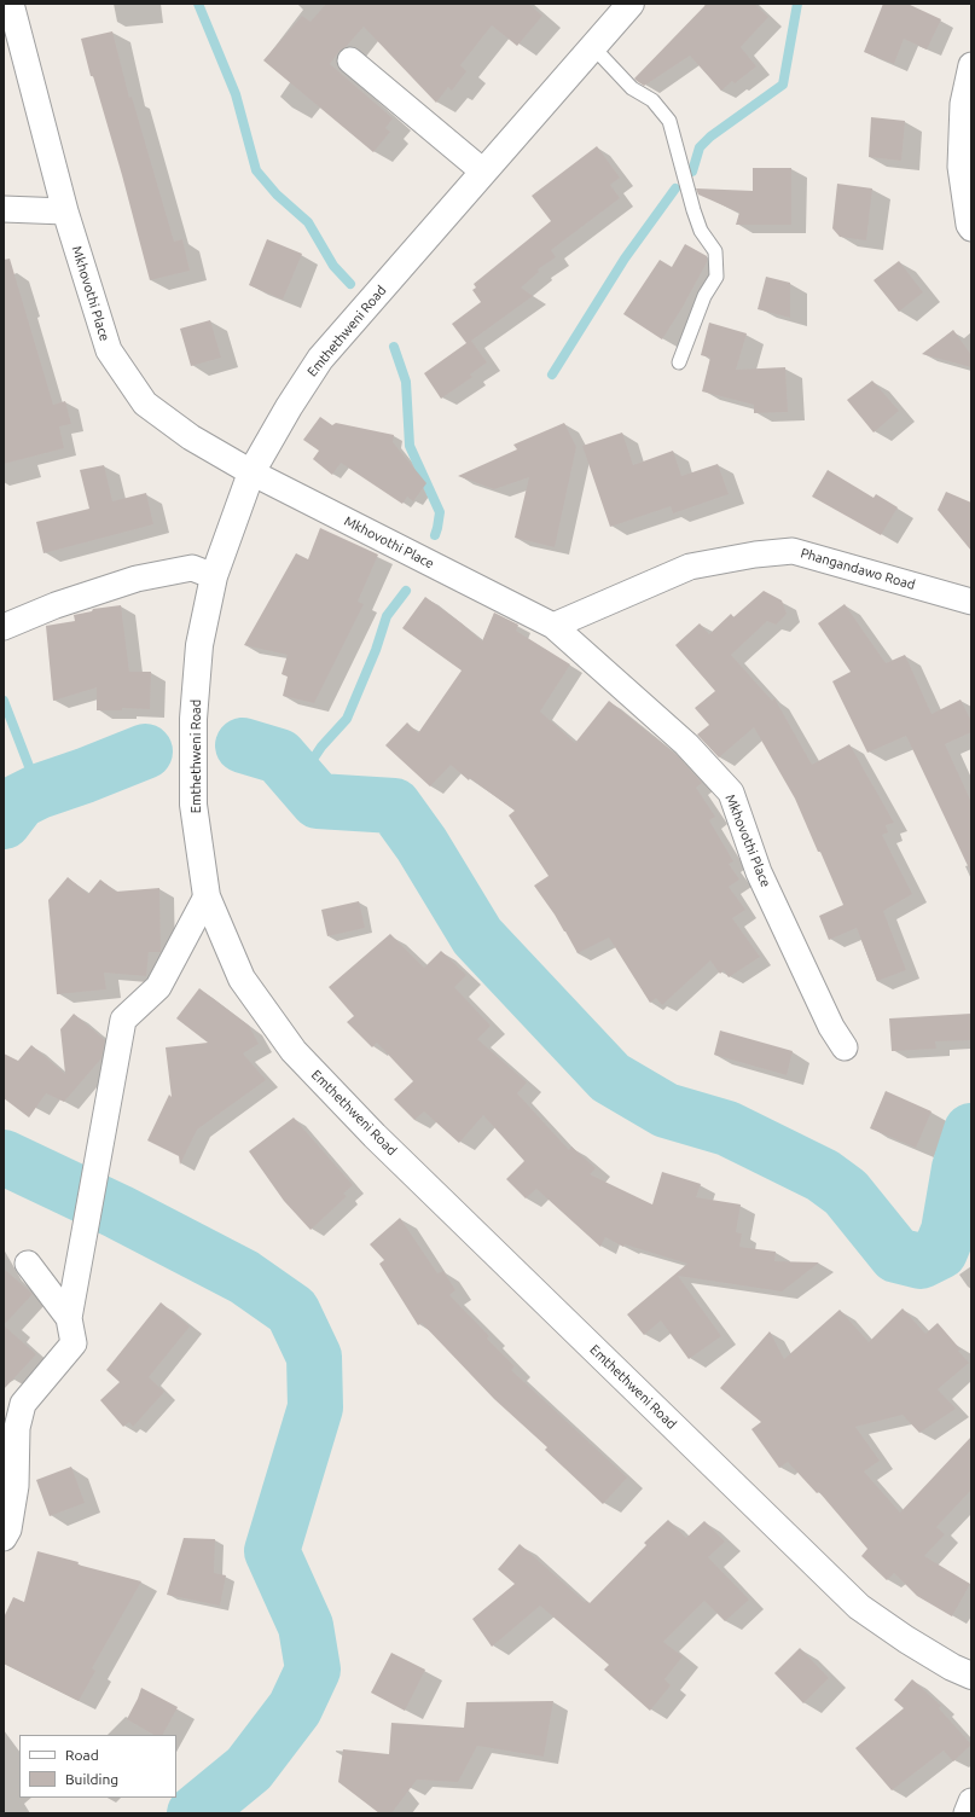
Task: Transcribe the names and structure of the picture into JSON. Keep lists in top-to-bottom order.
{
  "streets": {
    "street": ["Mkhovothi Place", "Emthethweni Road", "Phangandawo Road"]
  },
  "crossings": [
    ["Mkhovothi Place", "Emthethweni Road"],
    ["Mkhovothi Place", "Phangandawo Road"]
  ],
  "legend": ["Road", "Building"]
}
